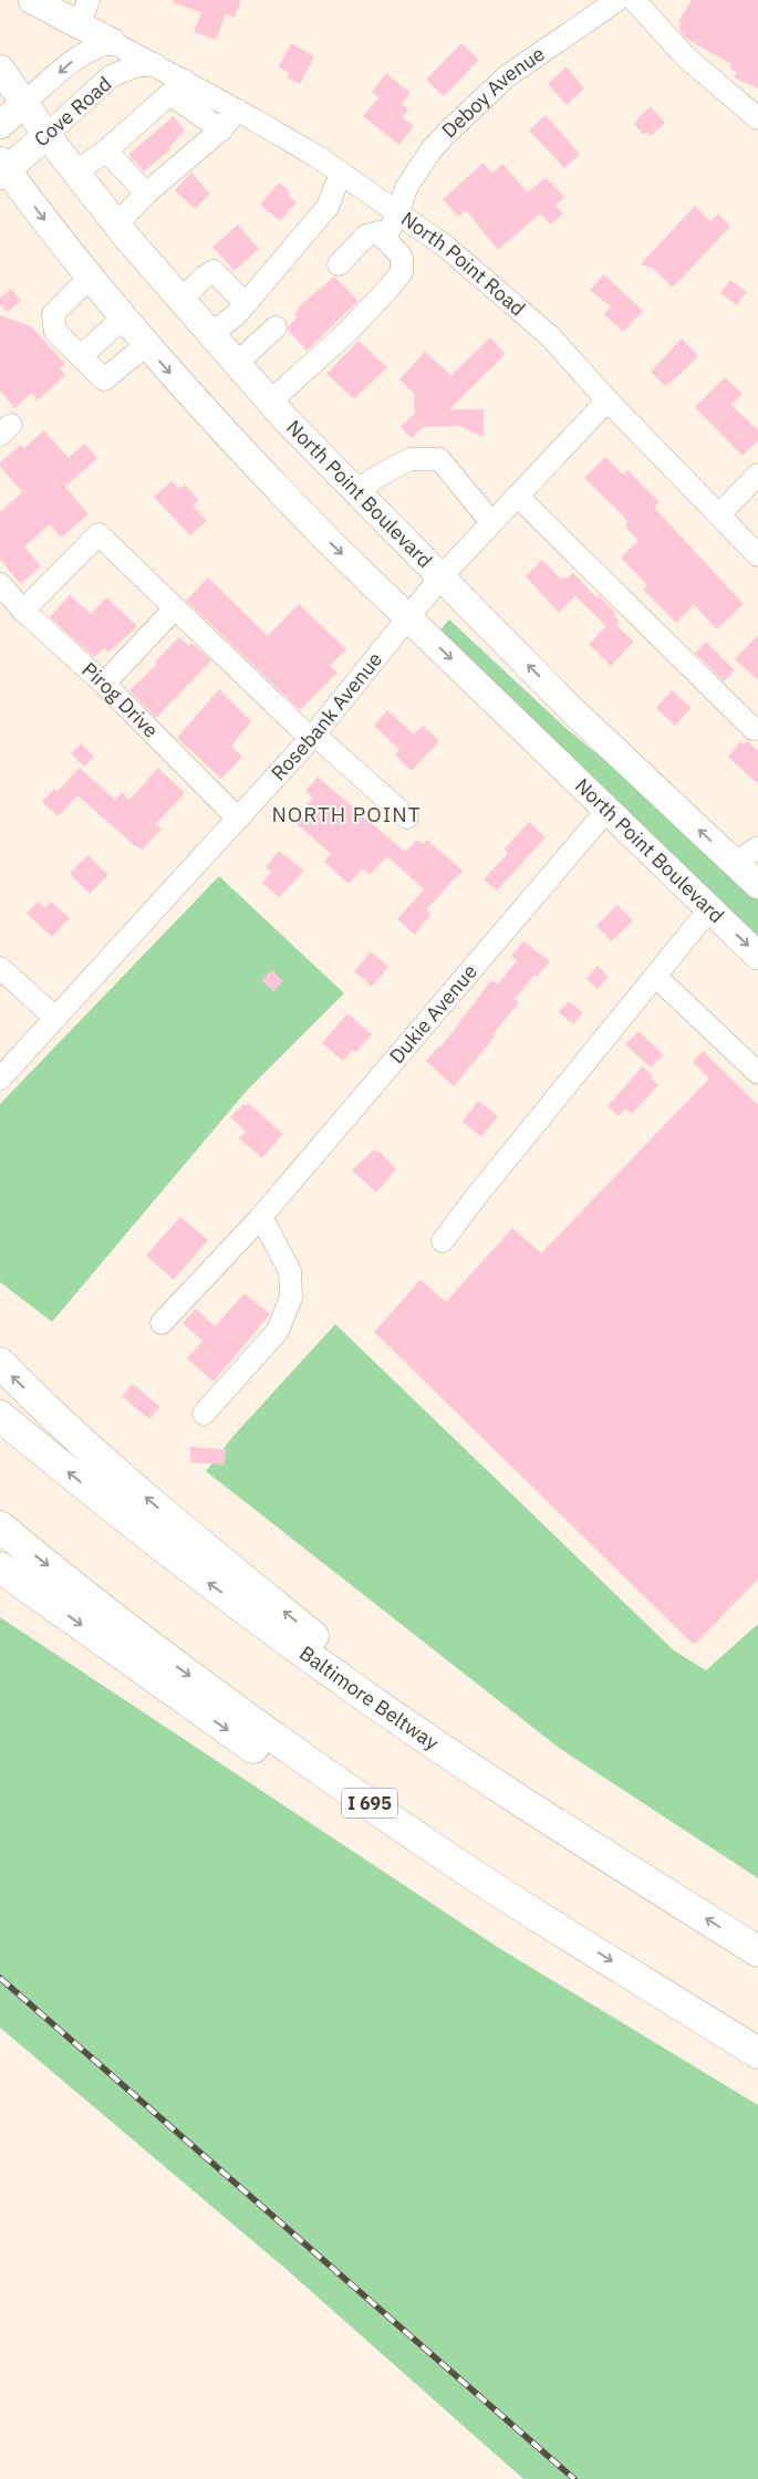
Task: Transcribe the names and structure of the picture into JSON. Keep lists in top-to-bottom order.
{
  "streets": {
    "highway": ["Baltimore Beltway", "I 695"],
    "main road": ["Cove Road", "North Point Boulevard"],
    "street": [
      "Deboy Avenue",
      "North Point Road",
      "Pirog Drive",
      "Rosebank Avenue",
      "Dukie Avenue"
    ]
  },
  "crossings": [
    ["Deboy Avenue", "North Point Road"],
    ["Cove Road", "North Point Road"],
    ["Cove Road", "North Point Boulevard"],
    ["North Point Road", "Rosebank Avenue"],
    ["North Point Boulevard", "Rosebank Avenue"],
    ["North Point Boulevard", "Dukie Avenue"],
    ["Pirog Drive", "Rosebank Avenue"]
  ],
  "districts": ["NORTH POINT"]
}
